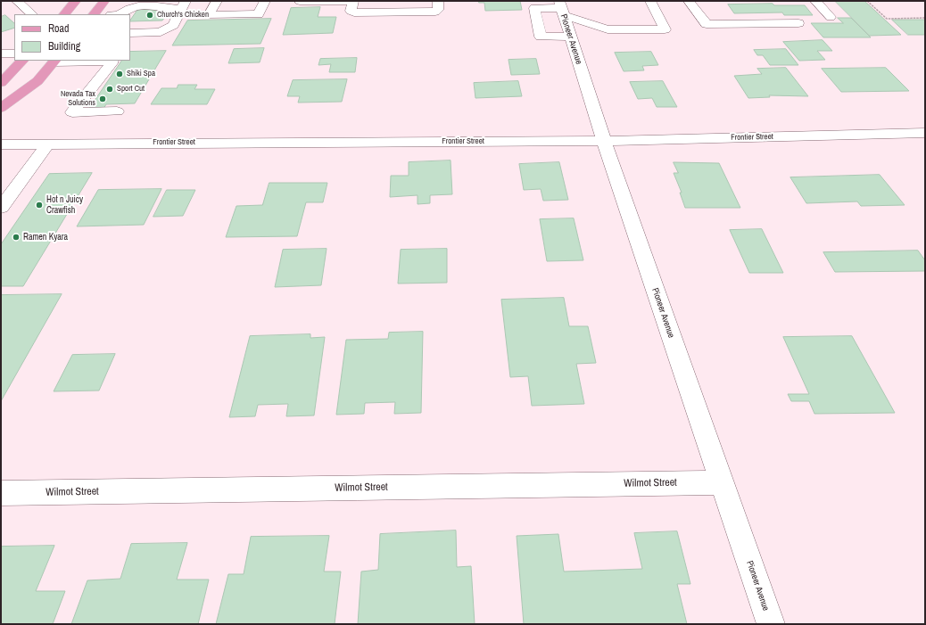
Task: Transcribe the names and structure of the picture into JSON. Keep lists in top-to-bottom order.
{
  "streets": {
    "street": ["Pioneer Avenue", "Frontier Street", "Wilmot Street"]
  },
  "crossings": [
    ["Pioneer Avenue", "Frontier Street"],
    ["Pioneer Avenue", "Wilmot Street"]
  ],
  "places": [
    "Church's Chicken",
    "Shiki Spa",
    "Sport Cut",
    "Nevada Tax Solutions",
    "Hot n Juicy Crawfish",
    "Ramen Kyara"
  ],
  "legend": ["Road", "Building"]
}
